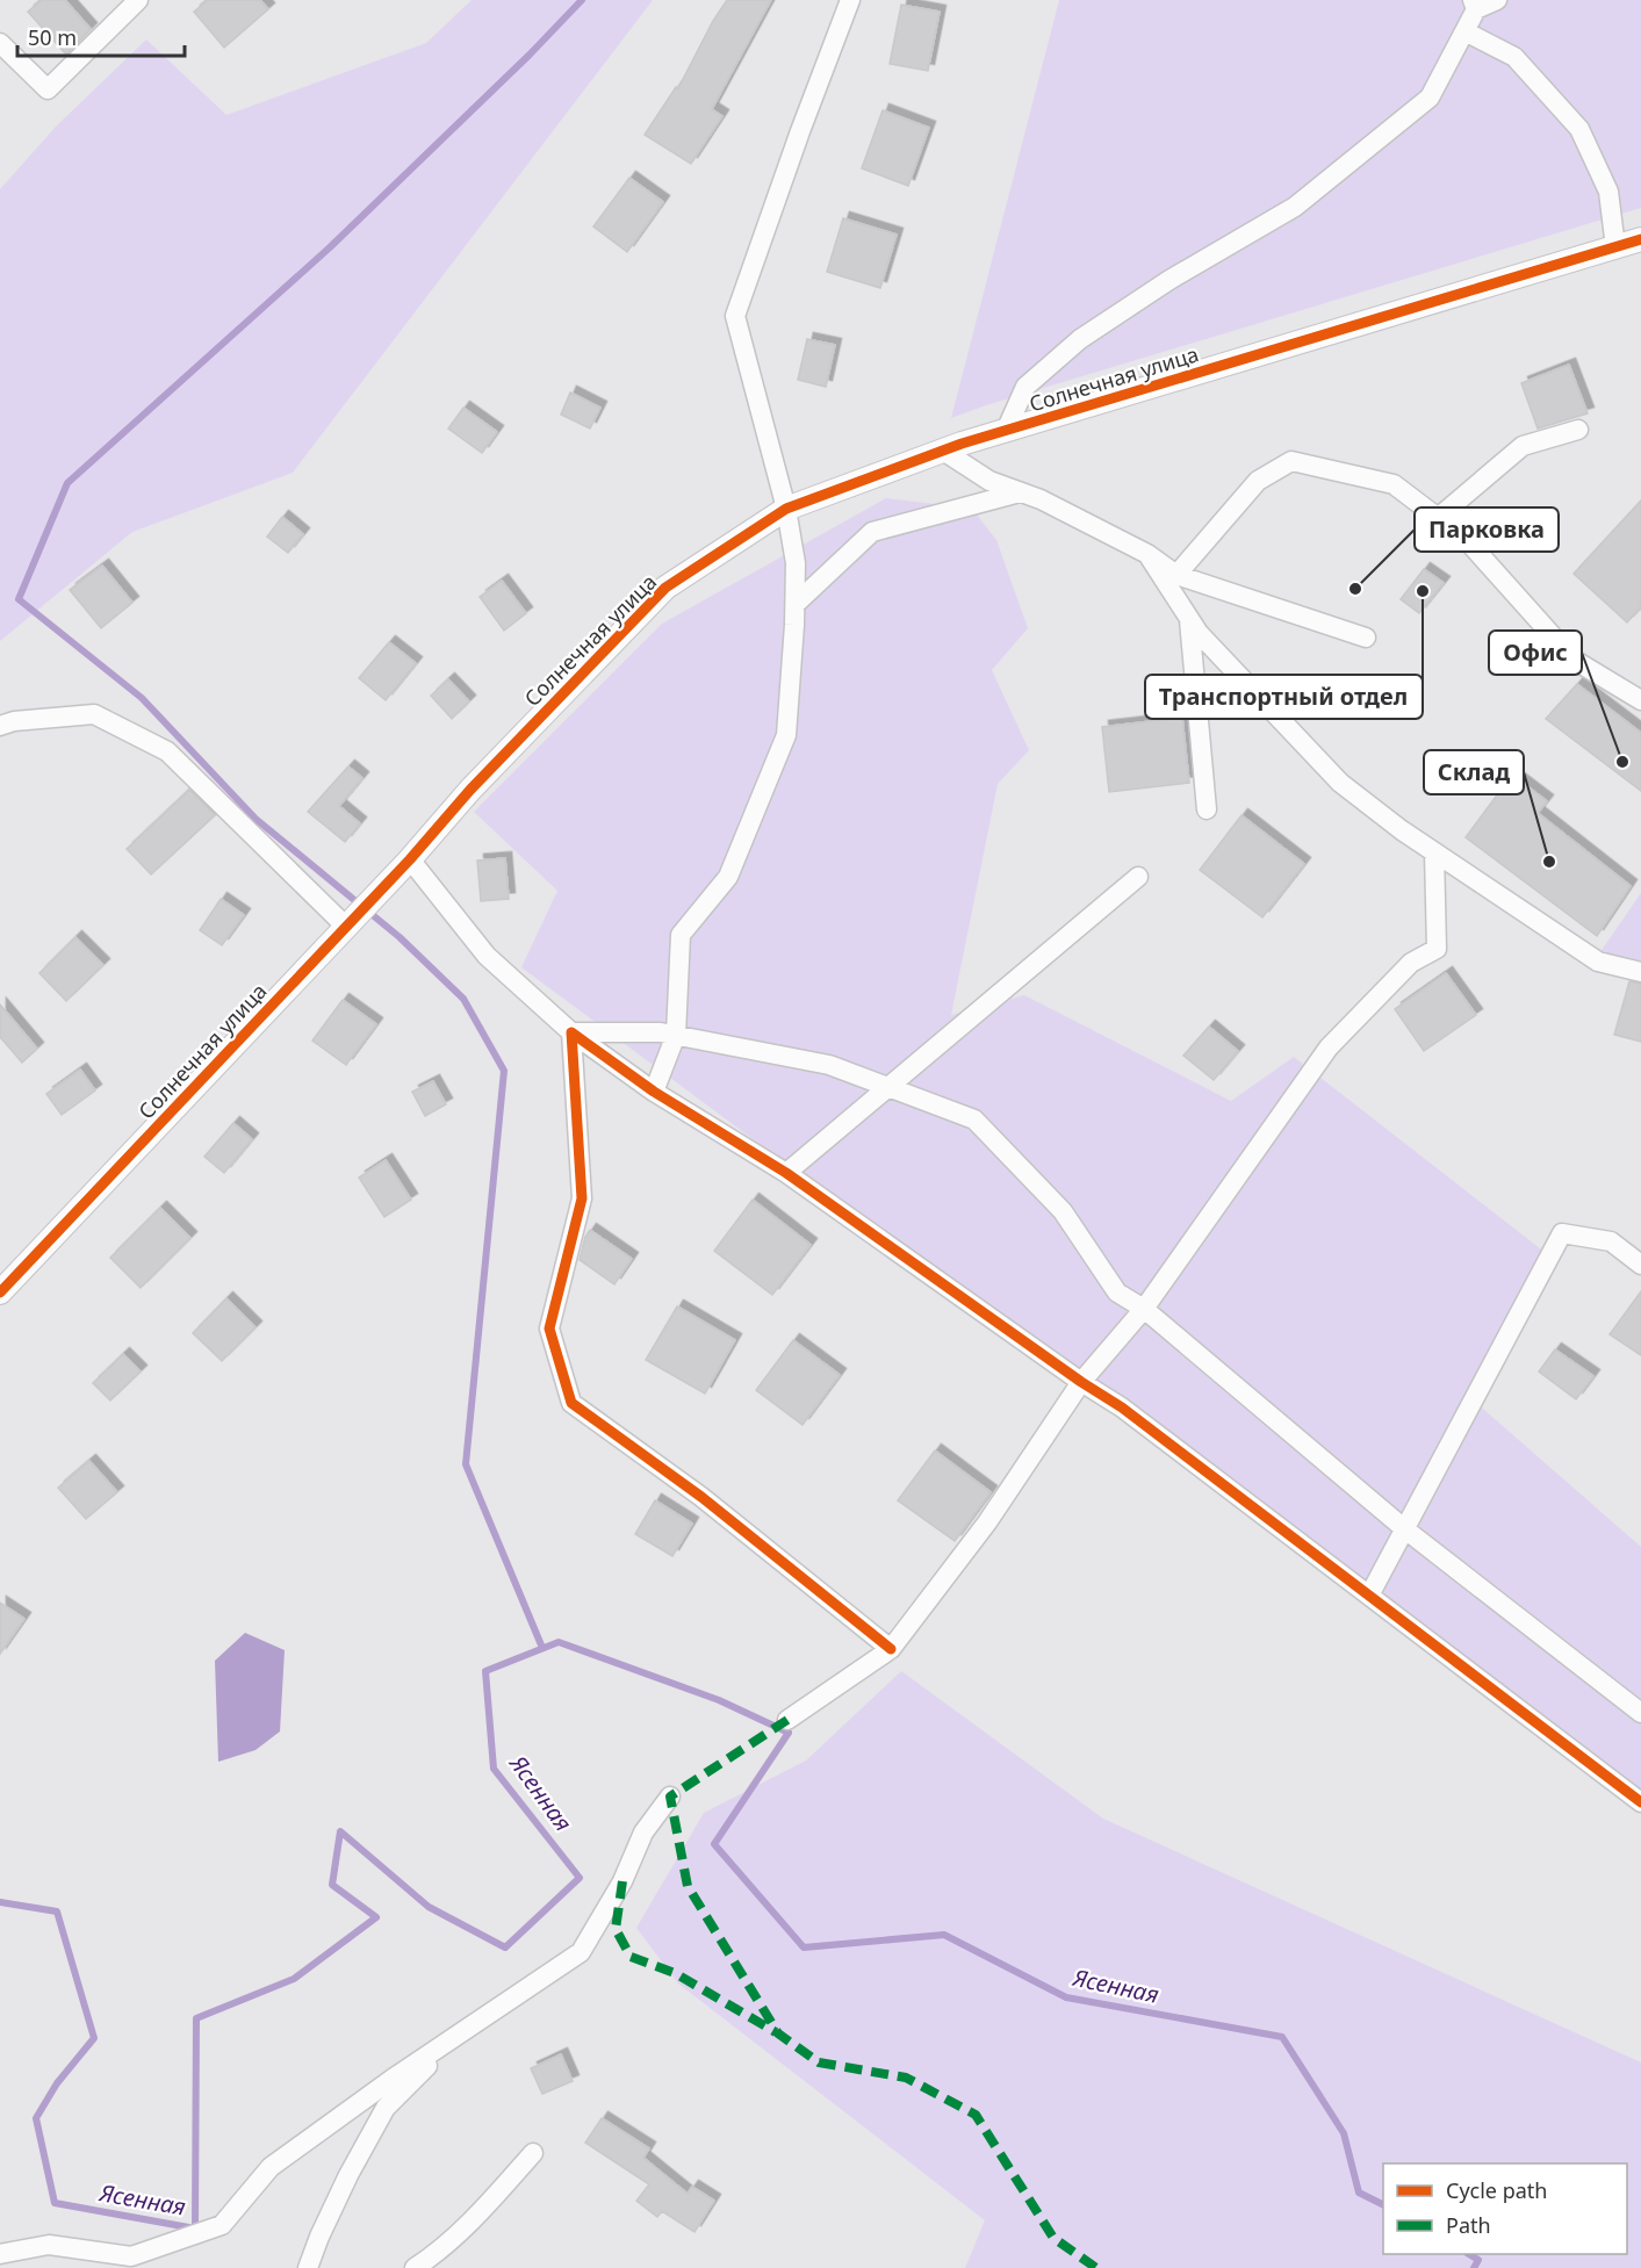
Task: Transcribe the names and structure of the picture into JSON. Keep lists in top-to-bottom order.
{
  "streets": {
    "street": ["Солнечная улица"]
  },
  "water": ["Ясенная"],
  "places": [
    "Парковка",
    "Транспортный отдел",
    "Офис",
    "Склад"
  ],
  "legend": ["Cycle path", "Path"],
  "scale_bar": "50 m"
}
